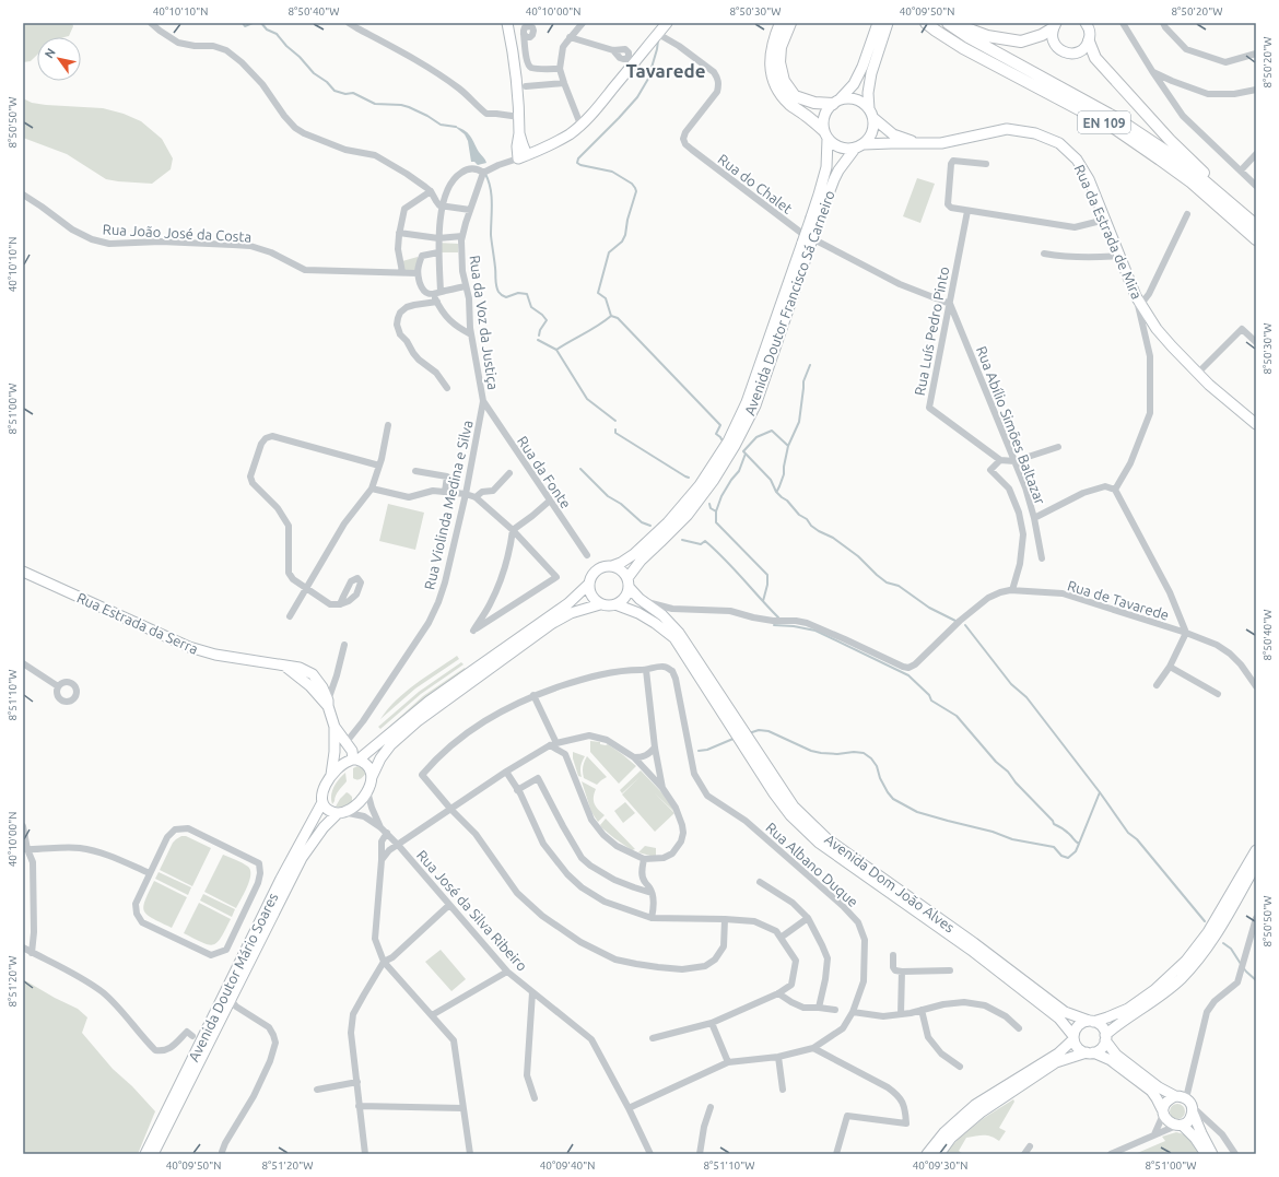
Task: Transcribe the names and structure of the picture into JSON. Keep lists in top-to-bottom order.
{
  "streets": {
    "main road": [
      "EN 109",
      "Rua da Estrada de Mira",
      "Avenida Doutor Francisco Sá Carneiro",
      "Rua Estrada da Serra",
      "Avenida Dom João Alves",
      "Avenida Doutor Mário Soares"
    ],
    "street": [
      "Rua do Chalet",
      "Rua João José da Costa",
      "Rua da Voz da Justiça",
      "Rua Luís Pedro Pinto",
      "Rua Abílio Simões Baltazar",
      "Rua da Fonte",
      "Rua Violinda Medina e Silva",
      "Rua de Tavarede",
      "Rua Albano Duque",
      "Rua José da Silva Ribeiro"
    ]
  },
  "crossings": [
    ["Rua do Chalet", "Rua Luís Pedro Pinto"],
    ["Rua do Chalet", "Rua Abílio Simões Baltazar"],
    ["Rua da Estrada de Mira", "Avenida Doutor Francisco Sá Carneiro"],
    ["Avenida Doutor Francisco Sá Carneiro", "Avenida Dom João Alves"],
    ["Rua da Voz da Justiça", "Rua da Fonte"],
    ["Rua da Voz da Justiça", "Rua Violinda Medina e Silva"],
    ["Rua Luís Pedro Pinto", "Rua Abílio Simões Baltazar"],
    ["Rua da Fonte", "Rua Violinda Medina e Silva"],
    ["Rua de Tavarede", "Avenida Dom João Alves"],
    ["Rua Albano Duque", "Rua José da Silva Ribeiro"],
    ["Rua José da Silva Ribeiro", "Avenida Doutor Mário Soares"]
  ],
  "districts": ["Tavarede"],
  "north": "top left",
  "coordinates": [
    "40°10'10\"N",
    "8°50'40\"W",
    "40°10'00\"N",
    "8°50'30\"W",
    "40°09'50\"N",
    "8°50'20\"W",
    "8°50'50\"W",
    "8°51'00\"W",
    "8°51'10\"W",
    "8°51'20\"W",
    "40°09'40\"N",
    "40°09'30\"N"
  ]
}
